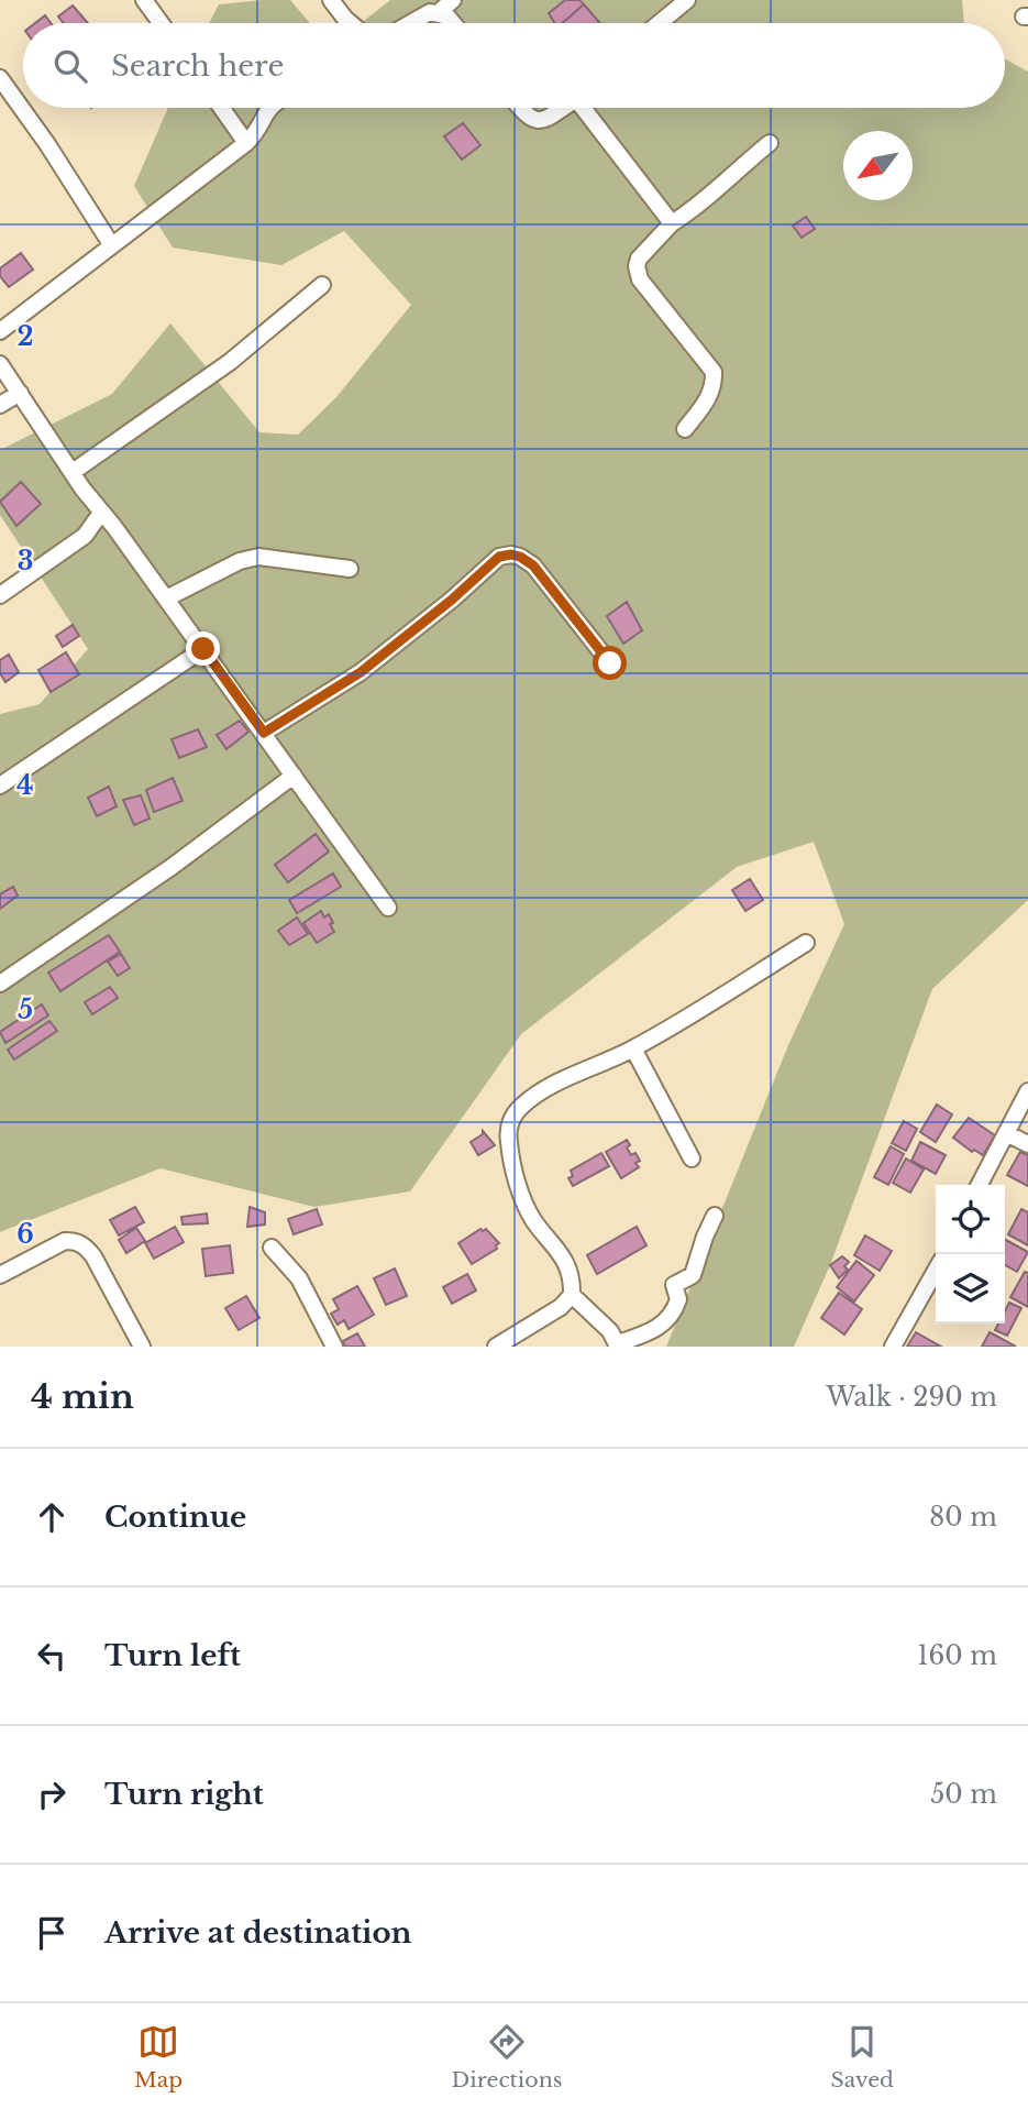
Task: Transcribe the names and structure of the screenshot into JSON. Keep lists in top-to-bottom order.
{
  "north": "bottom left",
  "page": {
    "search": "Search here",
    "heading": ["4 min", "Walk · 290 m"],
    "list": [
      ["Continue", "80 m"],
      ["Turn left", "160 m"],
      ["Turn right", "50 m"],
      "Arrive at destination"
    ],
    "nav": ["Map", "Directions", "Saved"]
  },
  "grid": {
    "rows": [
      "2",
      "3",
      "4",
      "5",
      "6"
    ]
  }
}
